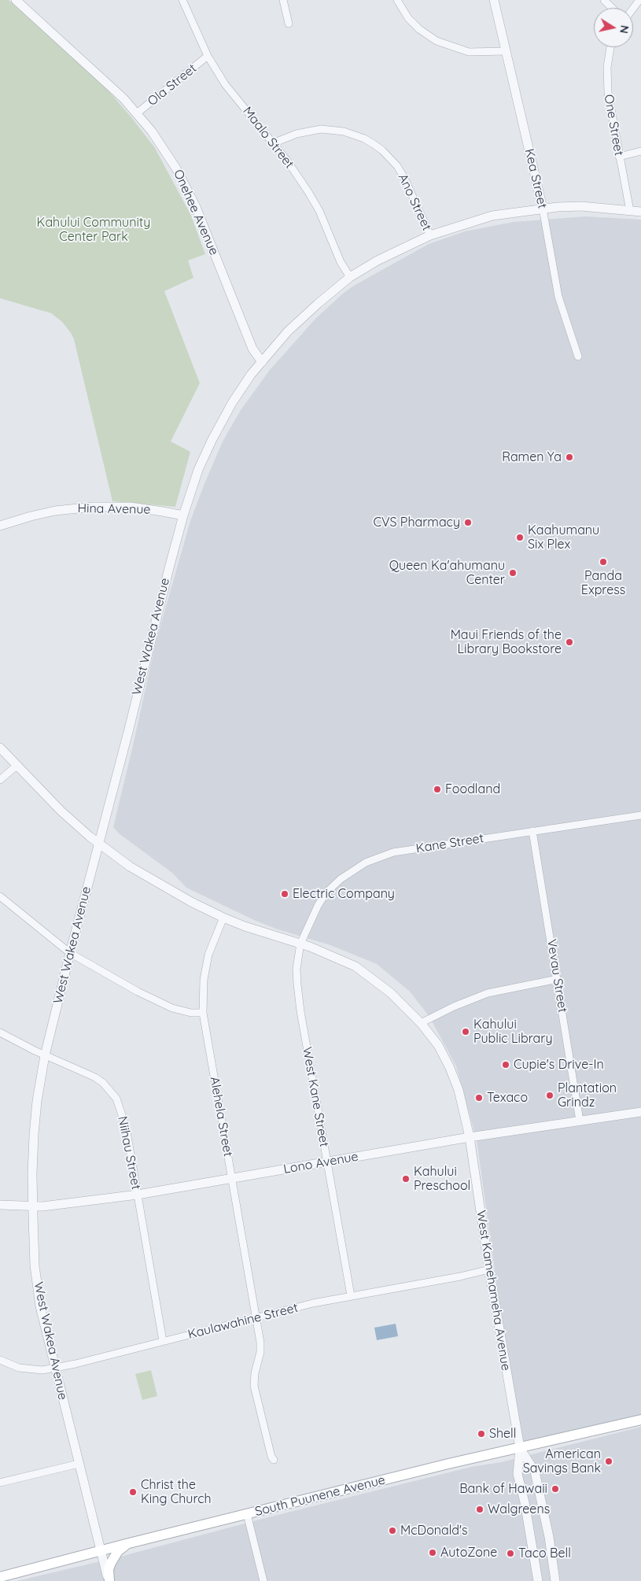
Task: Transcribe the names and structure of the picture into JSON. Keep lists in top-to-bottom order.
{
  "streets": {
    "main road": ["South Puunene Avenue"],
    "street": [
      "Ola Street",
      "One Street",
      "Maalo Street",
      "Kea Street",
      "Ano Street",
      "Onehee Avenue",
      "Hina Avenue",
      "West Wakea Avenue",
      "Kane Street",
      "Vevau Street",
      "West Kane Street",
      "Alehela Street",
      "Niihau Street",
      "Lono Avenue",
      "West Kamehameha Avenue",
      "Kaulawahine Street"
    ]
  },
  "crossings": [
    ["Ola Street", "Maalo Street"],
    ["Ola Street", "Onehee Avenue"],
    ["One Street", "West Wakea Avenue"],
    ["Maalo Street", "Ano Street"],
    ["Maalo Street", "West Wakea Avenue"],
    ["Kea Street", "West Wakea Avenue"],
    ["Ano Street", "West Wakea Avenue"],
    ["Onehee Avenue", "West Wakea Avenue"],
    ["Hina Avenue", "West Wakea Avenue"],
    ["West Wakea Avenue", "Niihau Street"],
    ["West Wakea Avenue", "Lono Avenue"],
    ["West Wakea Avenue", "West Kamehameha Avenue"],
    ["West Wakea Avenue", "Kaulawahine Street"],
    ["West Wakea Avenue", "South Puunene Avenue"],
    ["Kane Street", "Vevau Street"],
    ["Kane Street", "West Kane Street"],
    ["Kane Street", "West Kamehameha Avenue"],
    ["Vevau Street", "Lono Avenue"],
    ["West Kane Street", "Lono Avenue"],
    ["West Kane Street", "West Kamehameha Avenue"],
    ["West Kane Street", "Kaulawahine Street"],
    ["Alehela Street", "Lono Avenue"],
    ["Alehela Street", "West Kamehameha Avenue"],
    ["Alehela Street", "Kaulawahine Street"],
    ["Niihau Street", "Lono Avenue"],
    ["Niihau Street", "Kaulawahine Street"],
    ["Lono Avenue", "West Kamehameha Avenue"],
    ["West Kamehameha Avenue", "Kaulawahine Street"],
    ["West Kamehameha Avenue", "South Puunene Avenue"]
  ],
  "parks": ["Kahului Community Center Park"],
  "places": [
    "Ramen Ya",
    "CVS Pharmacy",
    "Kaahumanu Six Plex",
    "Panda Express",
    "Queen Ka'ahumanu Center",
    "Maui Friends of the Library Bookstore",
    "Foodland",
    "Electric Company",
    "Kahului Public Library",
    "Cupie's Drive-In",
    "Plantation Grindz",
    "Texaco",
    "Kahului Preschool",
    "Shell",
    "American Savings Bank",
    "Bank of Hawaii",
    "Christ the King Church",
    "Walgreens",
    "McDonald's",
    "AutoZone",
    "Taco Bell"
  ],
  "north": "right"
}
